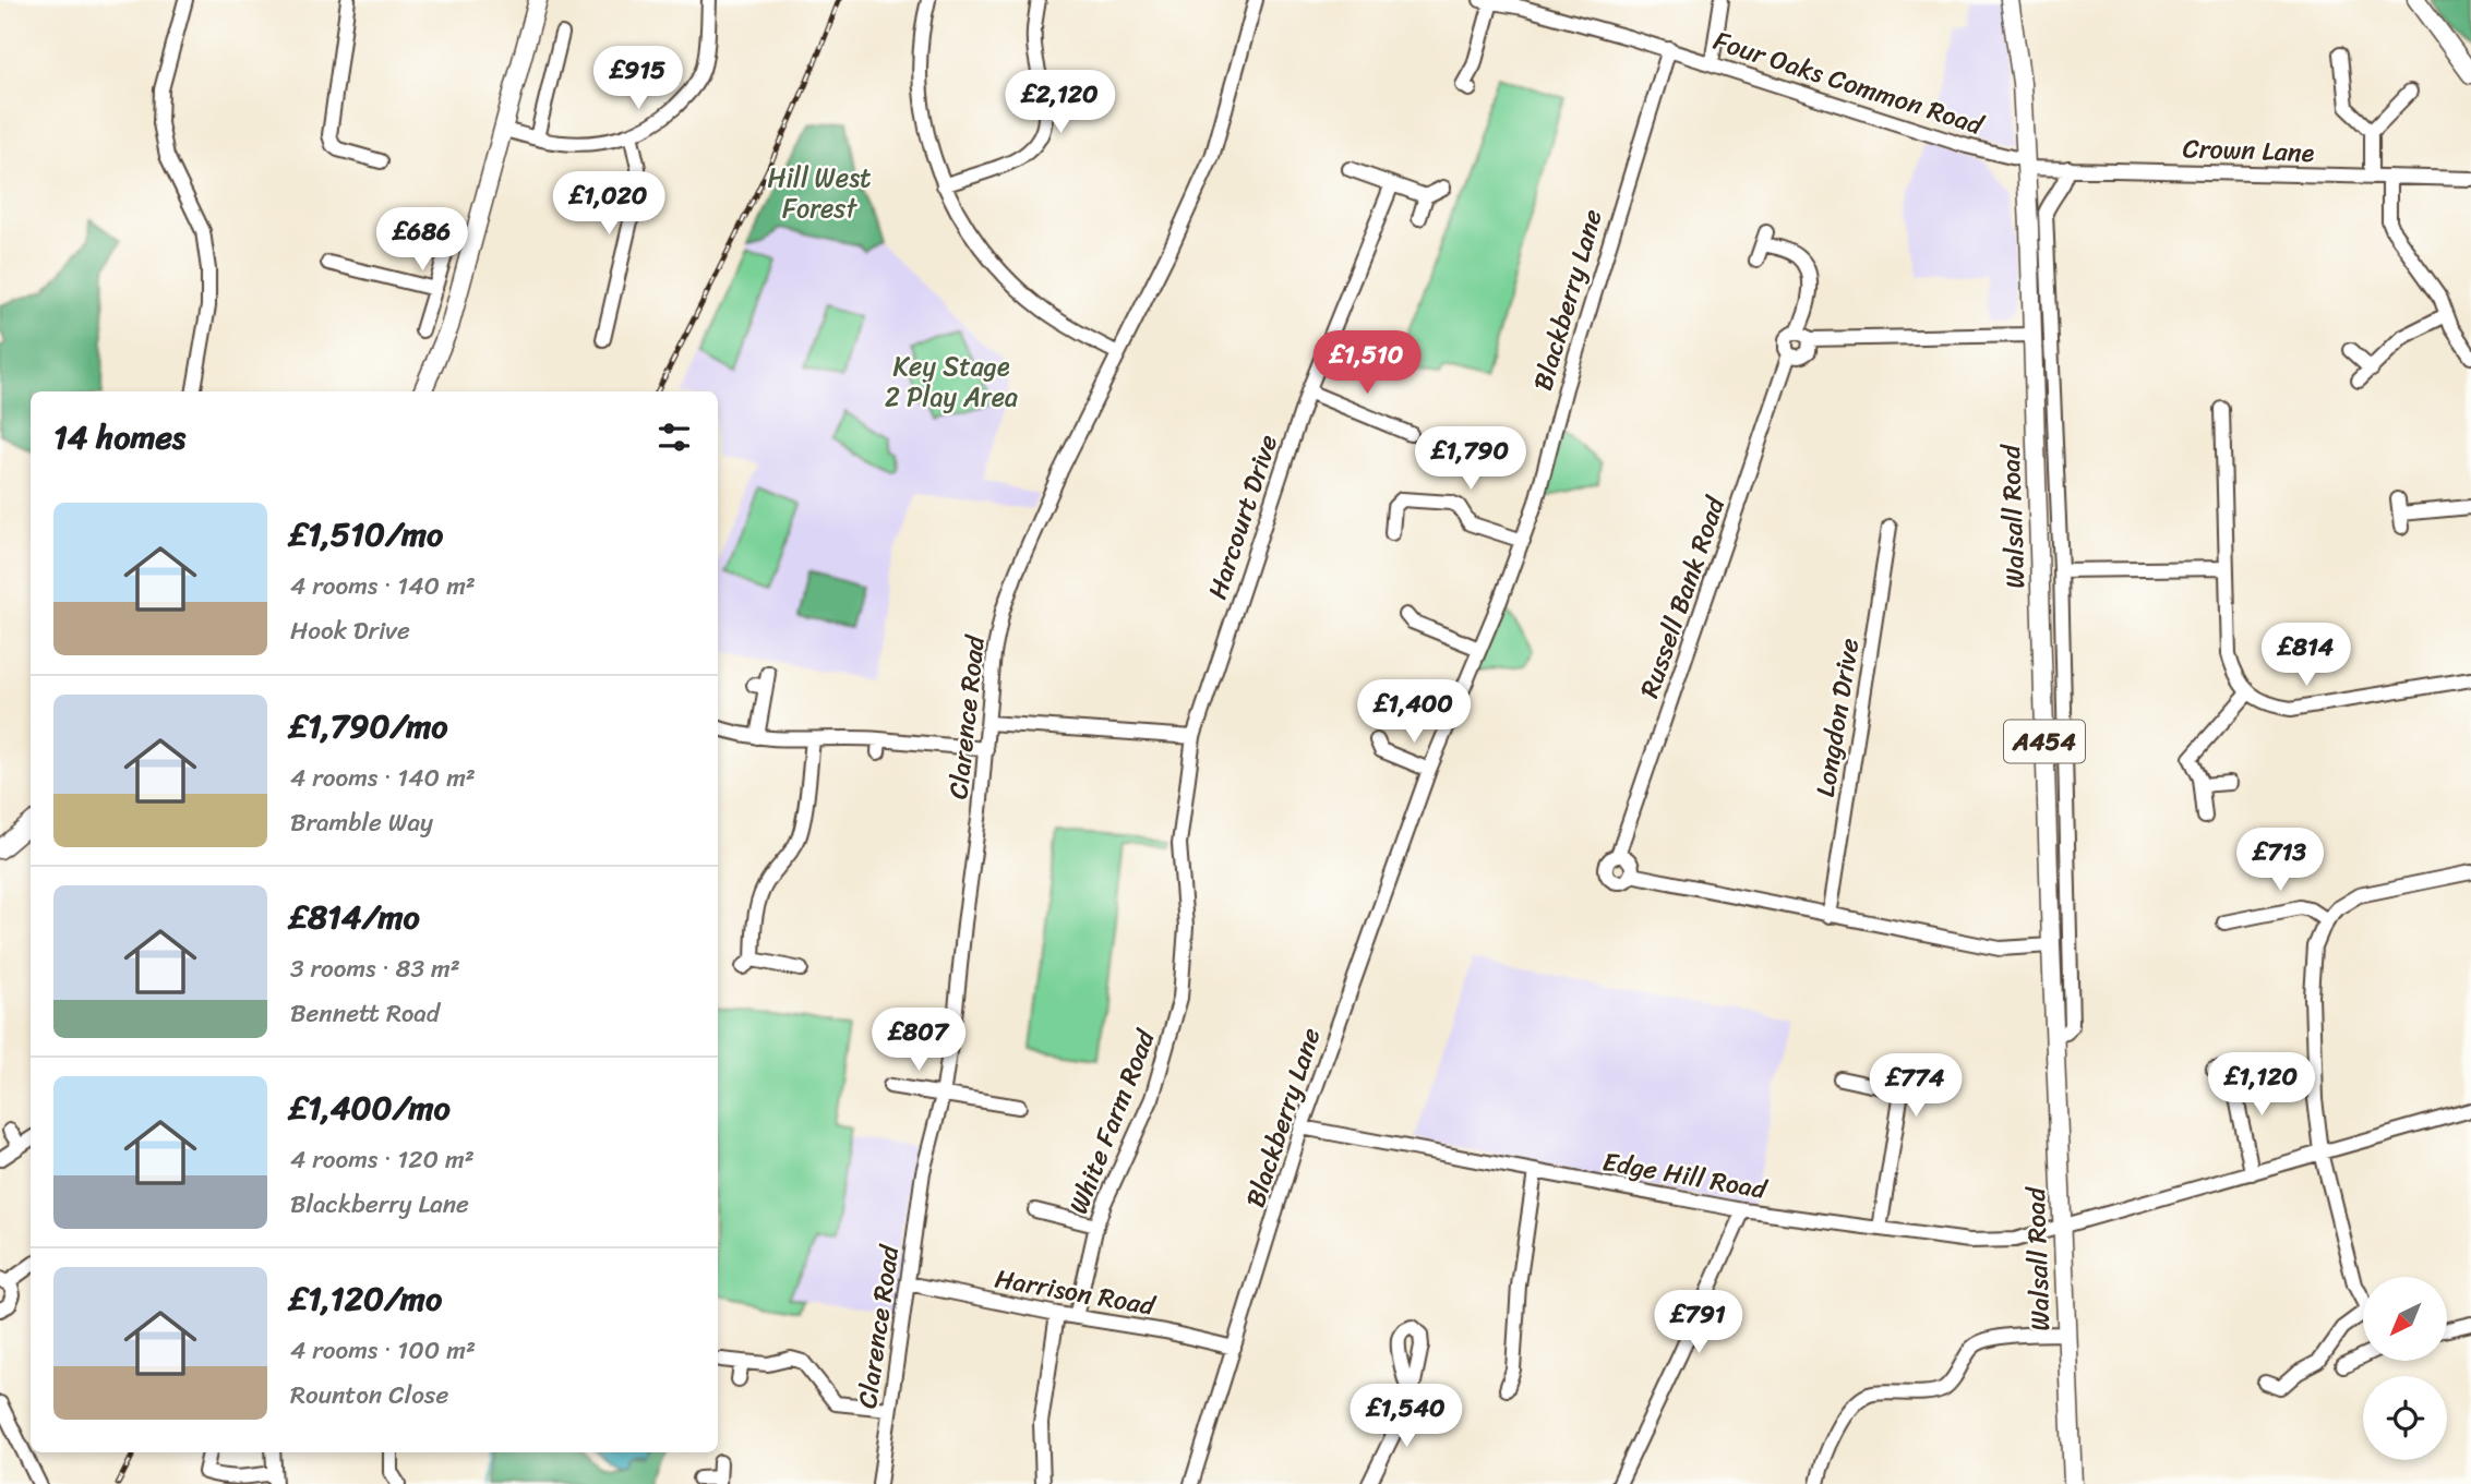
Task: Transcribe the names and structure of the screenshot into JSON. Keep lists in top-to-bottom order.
{
  "streets": {
    "main road": ["Walsall Road", "A454"],
    "street": [
      "Four Oaks Common Road",
      "Crown Lane",
      "Blackberry Lane",
      "Harcourt Drive",
      "Russell Bank Road",
      "Clarence Road",
      "Longdon Drive",
      "White Farm Road",
      "Edge Hill Road",
      "Harrison Road"
    ]
  },
  "crossings": [
    ["Four Oaks Common Road", "Crown Lane"],
    ["Four Oaks Common Road", "Blackberry Lane"],
    ["Four Oaks Common Road", "Walsall Road"],
    ["Crown Lane", "Walsall Road"],
    ["Blackberry Lane", "Edge Hill Road"],
    ["Blackberry Lane", "Harrison Road"],
    ["Harcourt Drive", "White Farm Road"],
    ["Walsall Road", "Russell Bank Road"],
    ["Walsall Road", "Edge Hill Road"],
    ["Russell Bank Road", "Longdon Drive"],
    ["Clarence Road", "Harrison Road"],
    ["White Farm Road", "Harrison Road"]
  ],
  "parks": ["Hill West Forest", "Key Stage 2 Play Area"],
  "north": "bottom left",
  "page": {
    "price": [
      "£915",
      "£2,120",
      "£1,020",
      "£686",
      "£1,510",
      "£1,790",
      "£814",
      "£1,400",
      "£713",
      "£807",
      "£1,120",
      "£774",
      "£791",
      "£1,540"
    ],
    "heading": "14 homes",
    "list": [
      {
        "name": "£1,510/mo",
        "note": "4 rooms · 140 m² · Hook Drive"
      },
      {
        "name": "£1,790/mo",
        "note": "4 rooms · 140 m² · Bramble Way"
      },
      {
        "name": "£814/mo",
        "note": "3 rooms · 83 m² · Bennett Road"
      },
      {
        "name": "£1,400/mo",
        "note": "4 rooms · 120 m² · Blackberry Lane"
      },
      {
        "name": "£1,120/mo",
        "note": "4 rooms · 100 m² · Rounton Close"
      }
    ]
  }
}
